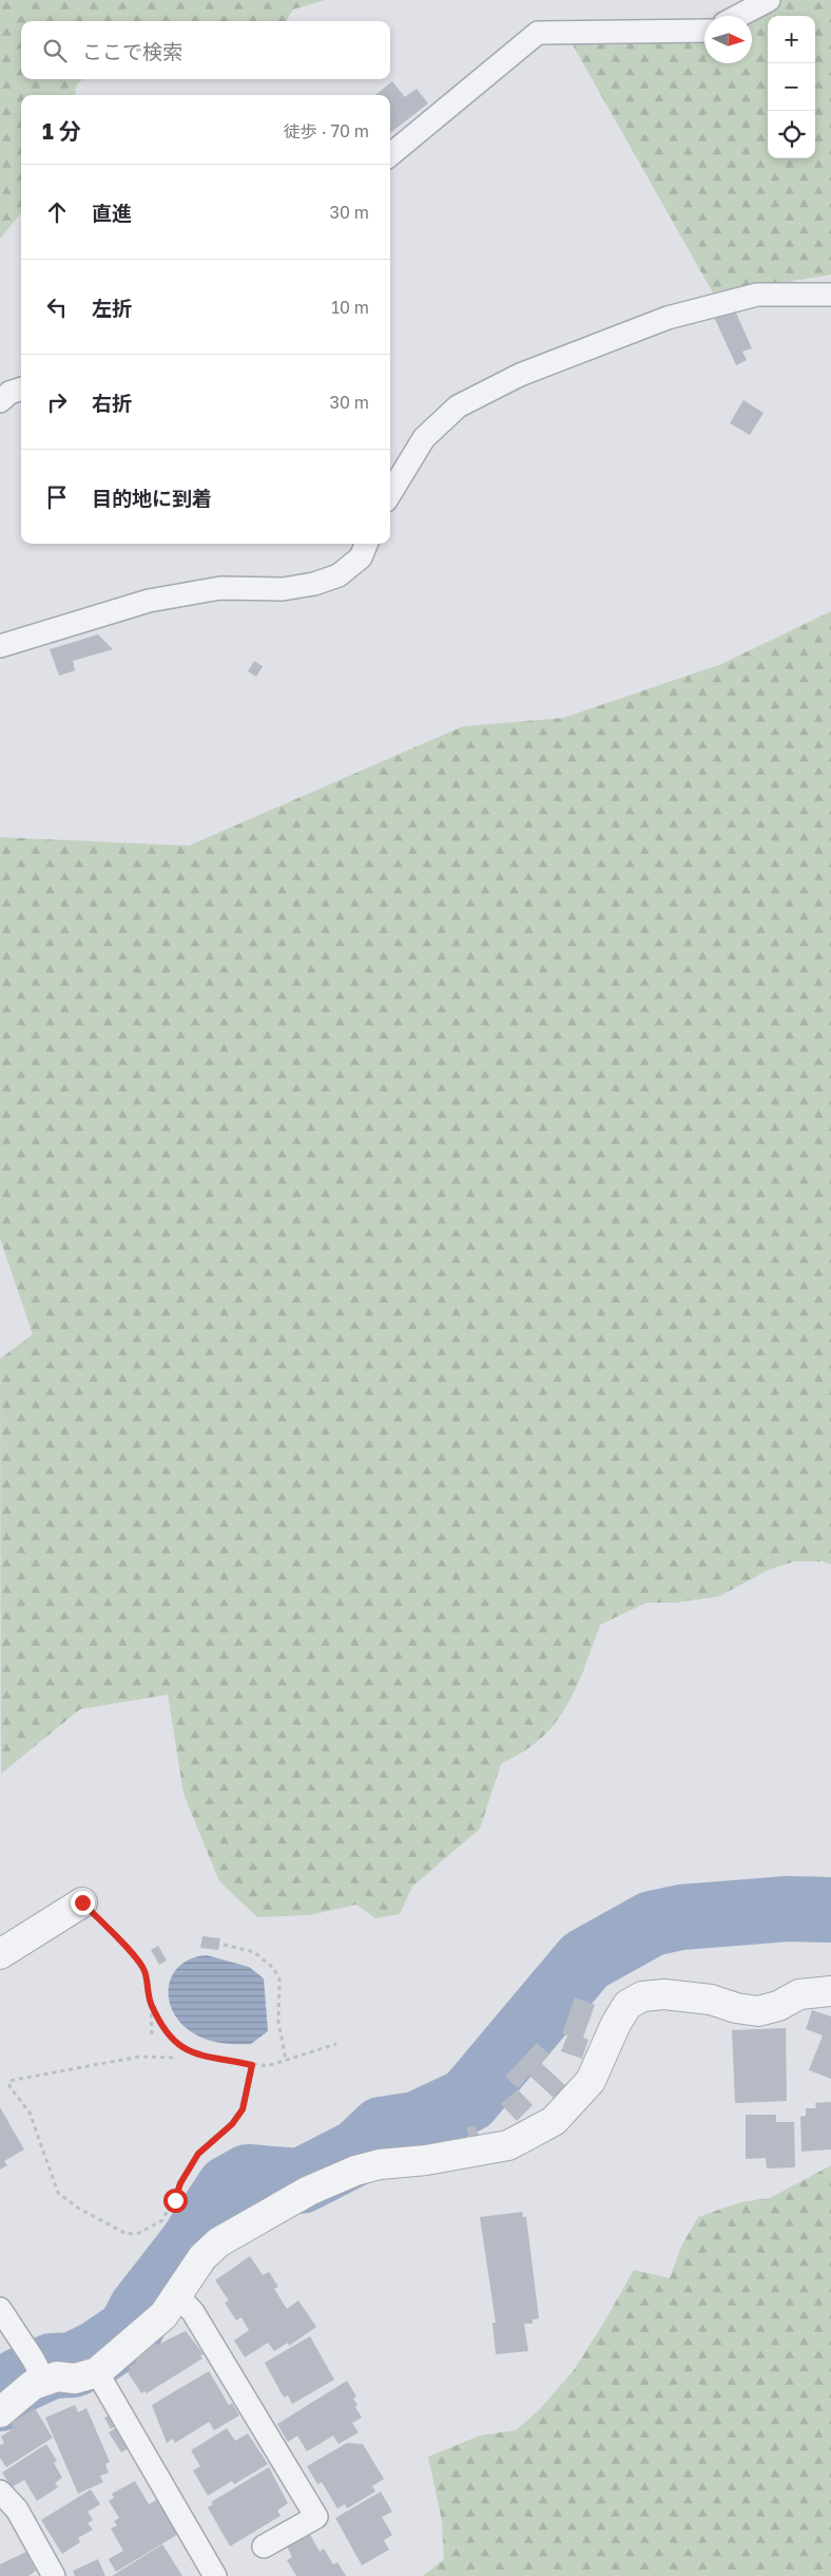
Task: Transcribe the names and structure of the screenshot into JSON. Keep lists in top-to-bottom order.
{
  "north": "right",
  "page": {
    "map_buttons": ["+", "−"],
    "search": "ここで検索",
    "heading": ["1 分", "徒歩 · 70 m"],
    "list": [
      ["直進", "30 m"],
      ["左折", "10 m"],
      ["右折", "30 m"],
      "目的地に到着"
    ]
  }
}
